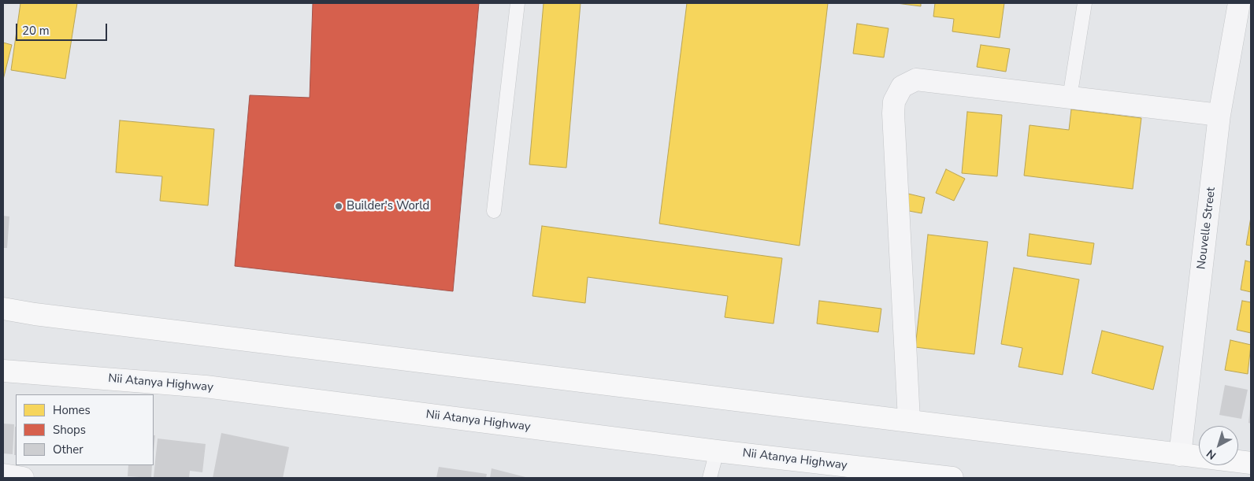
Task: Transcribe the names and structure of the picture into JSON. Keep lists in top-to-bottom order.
{
  "streets": {
    "main road": ["Nii Atanya Highway"],
    "street": ["Nouvelle Street"]
  },
  "places": ["Builder's World"],
  "legend": ["Homes", "Shops", "Other"],
  "scale_bar": "20 m",
  "north": "bottom left"
}
